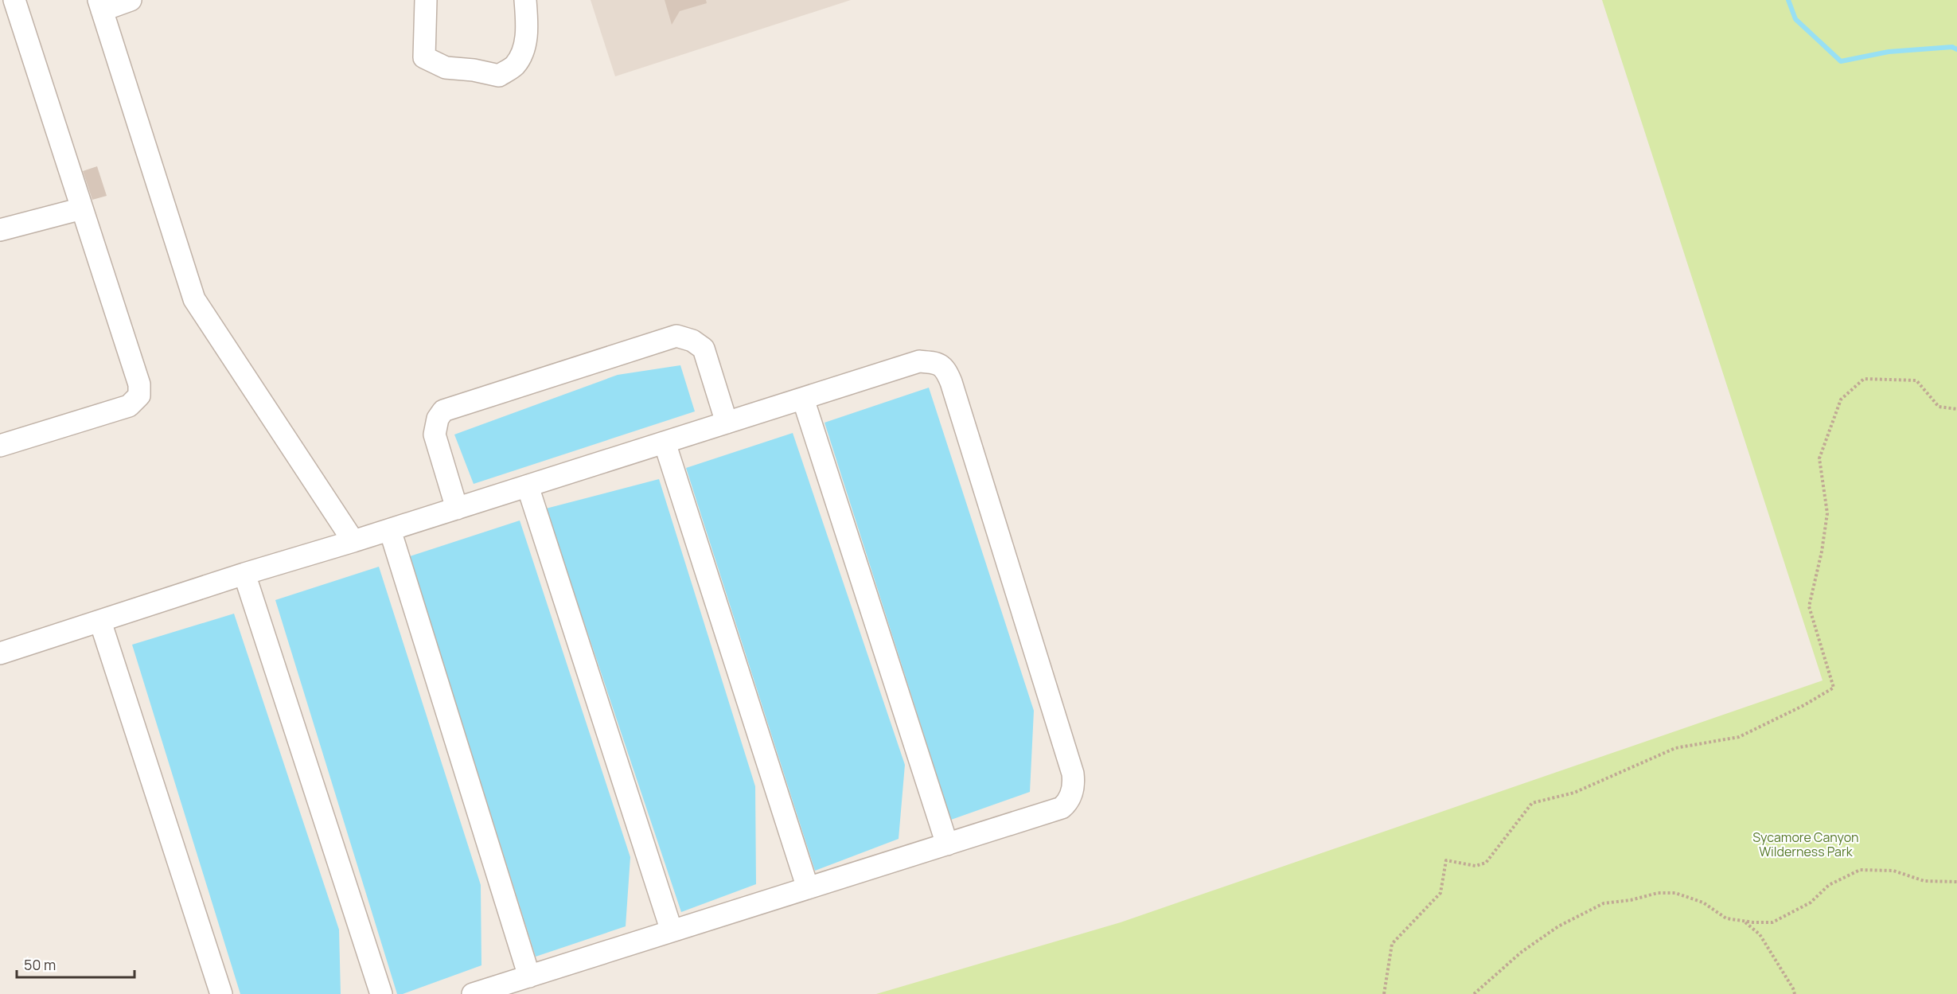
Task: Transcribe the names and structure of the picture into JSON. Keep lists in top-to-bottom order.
{
  "parks": ["Sycamore Canyon Wilderness Park"],
  "scale_bar": "50 m"
}
